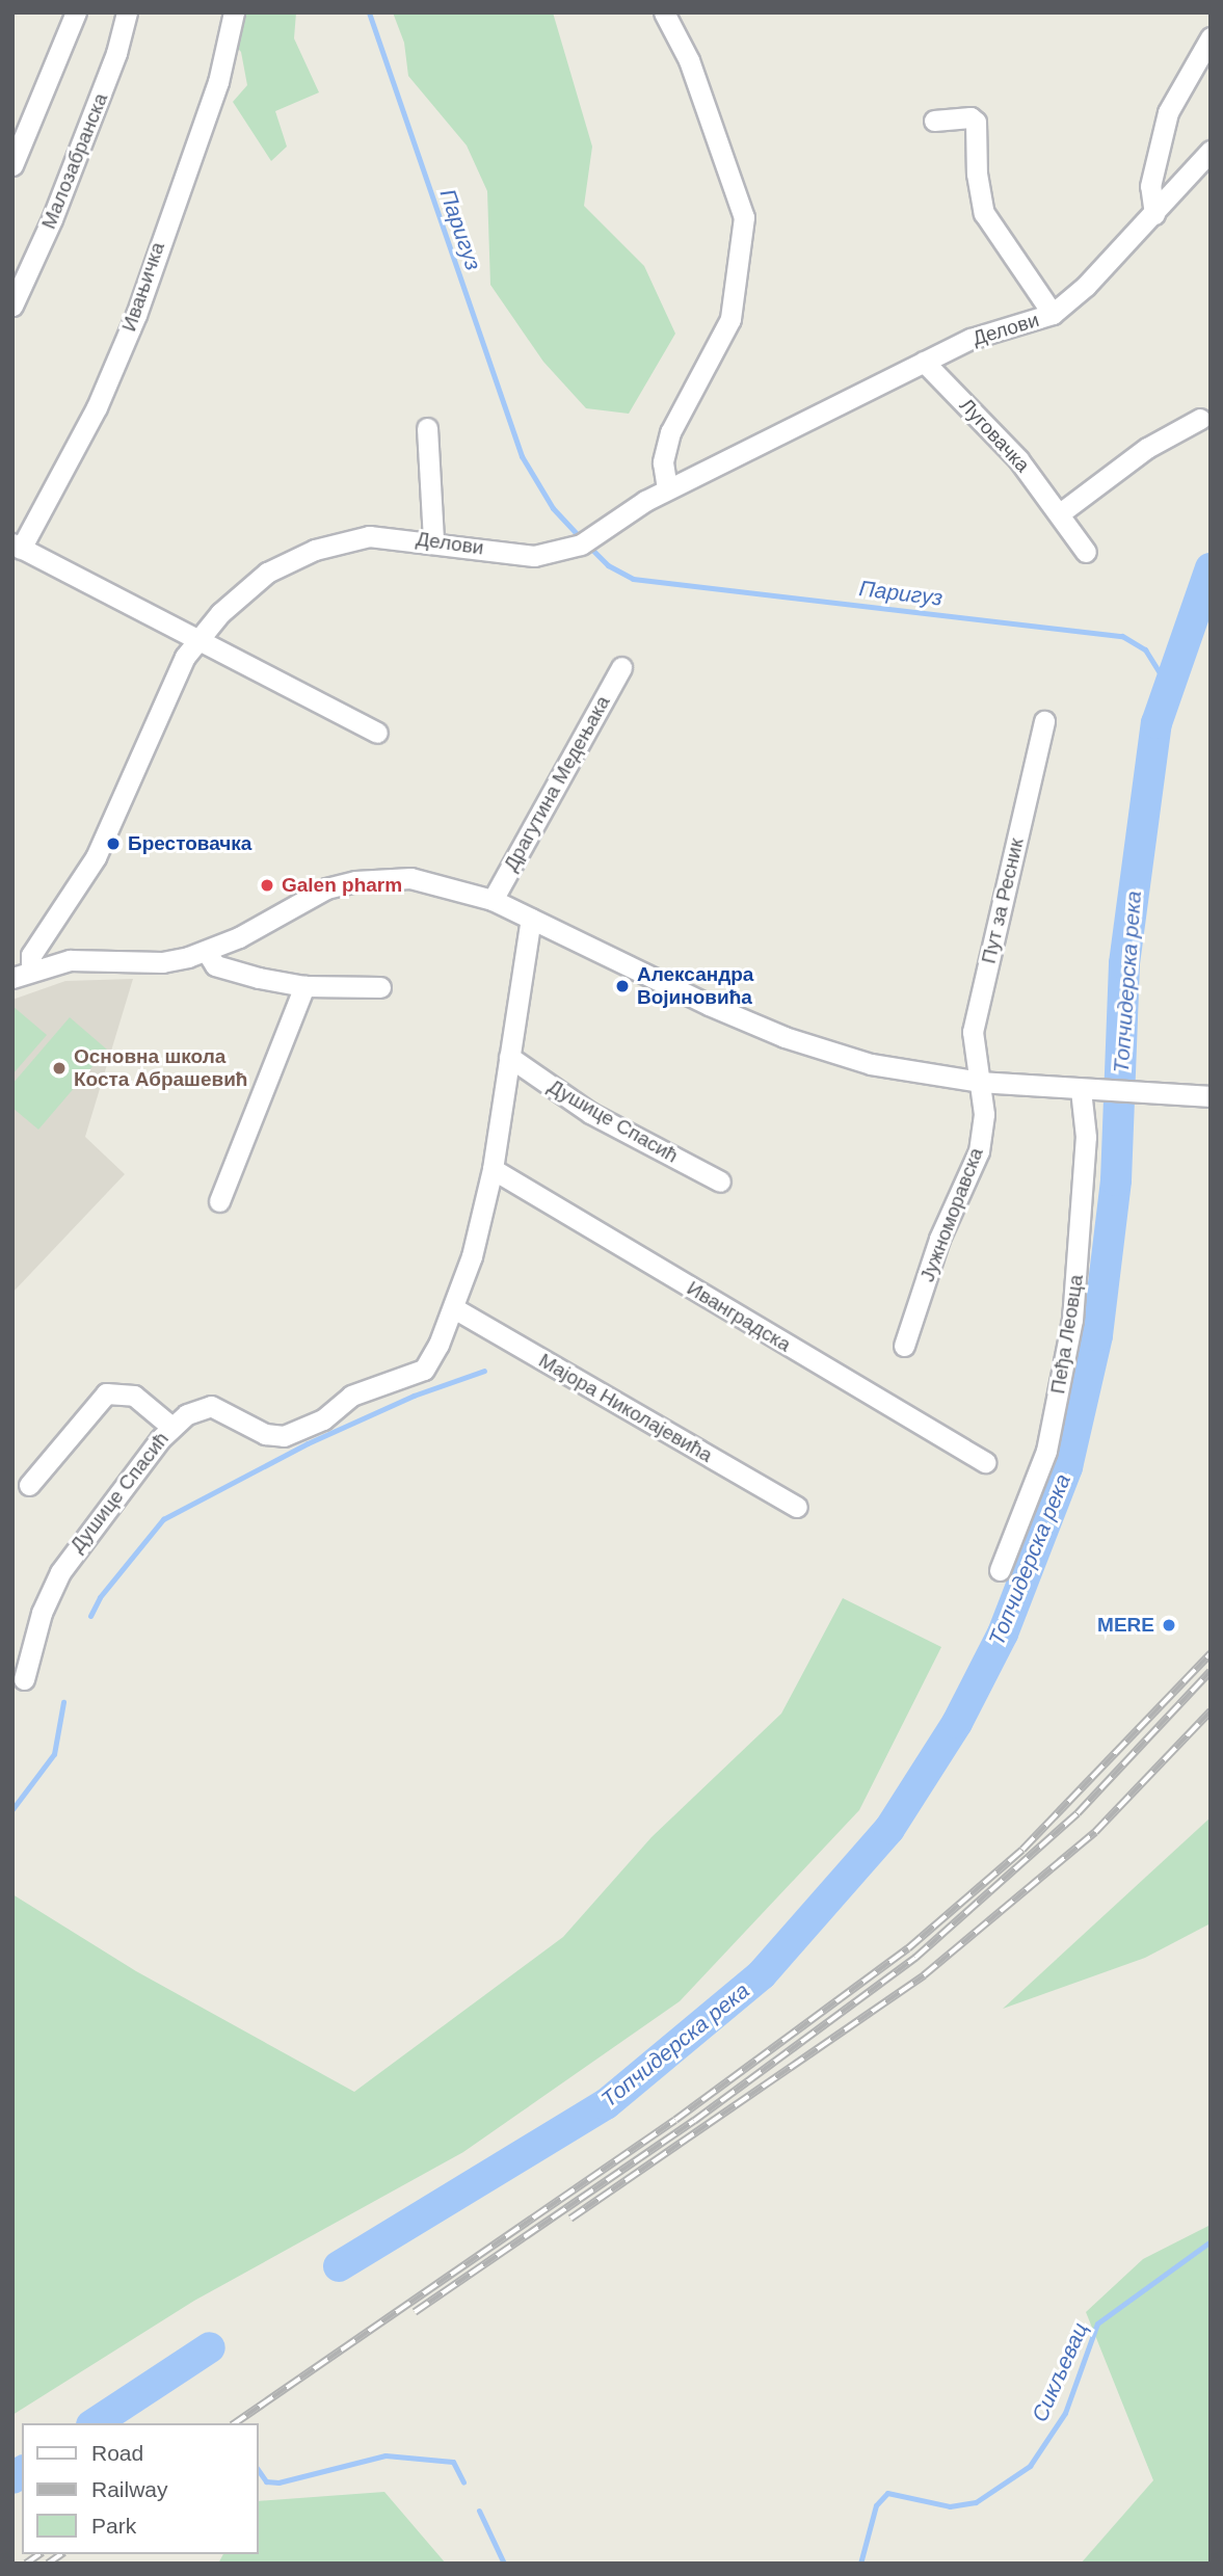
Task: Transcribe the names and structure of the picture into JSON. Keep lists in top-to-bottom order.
{
  "streets": {
    "street": [
      "Малозабранска",
      "Ивањичка",
      "Делови",
      "Луговачка",
      "Драгутина Медењака",
      "Пут за Ресник",
      "Душице Спасић",
      "Јужноморавска",
      "Иванградска",
      "Пеђа Леовца",
      "Мајора Николајевића"
    ]
  },
  "crossings": [
    ["Делови", "Луговачка"],
    ["Пут за Ресник", "Јужноморавска"],
    ["Душице Спасић", "Иванградска"],
    ["Душице Спасић", "Мајора Николајевића"]
  ],
  "water": ["Паригуз", "Топчидерска река", "Сикљевац"],
  "places": [
    "Брестовачка",
    "Galen pharm",
    "Александра Војиновића",
    "Основна школа Коста Абрашевић",
    "MERE"
  ],
  "legend": ["Road", "Railway", "Park"]
}
